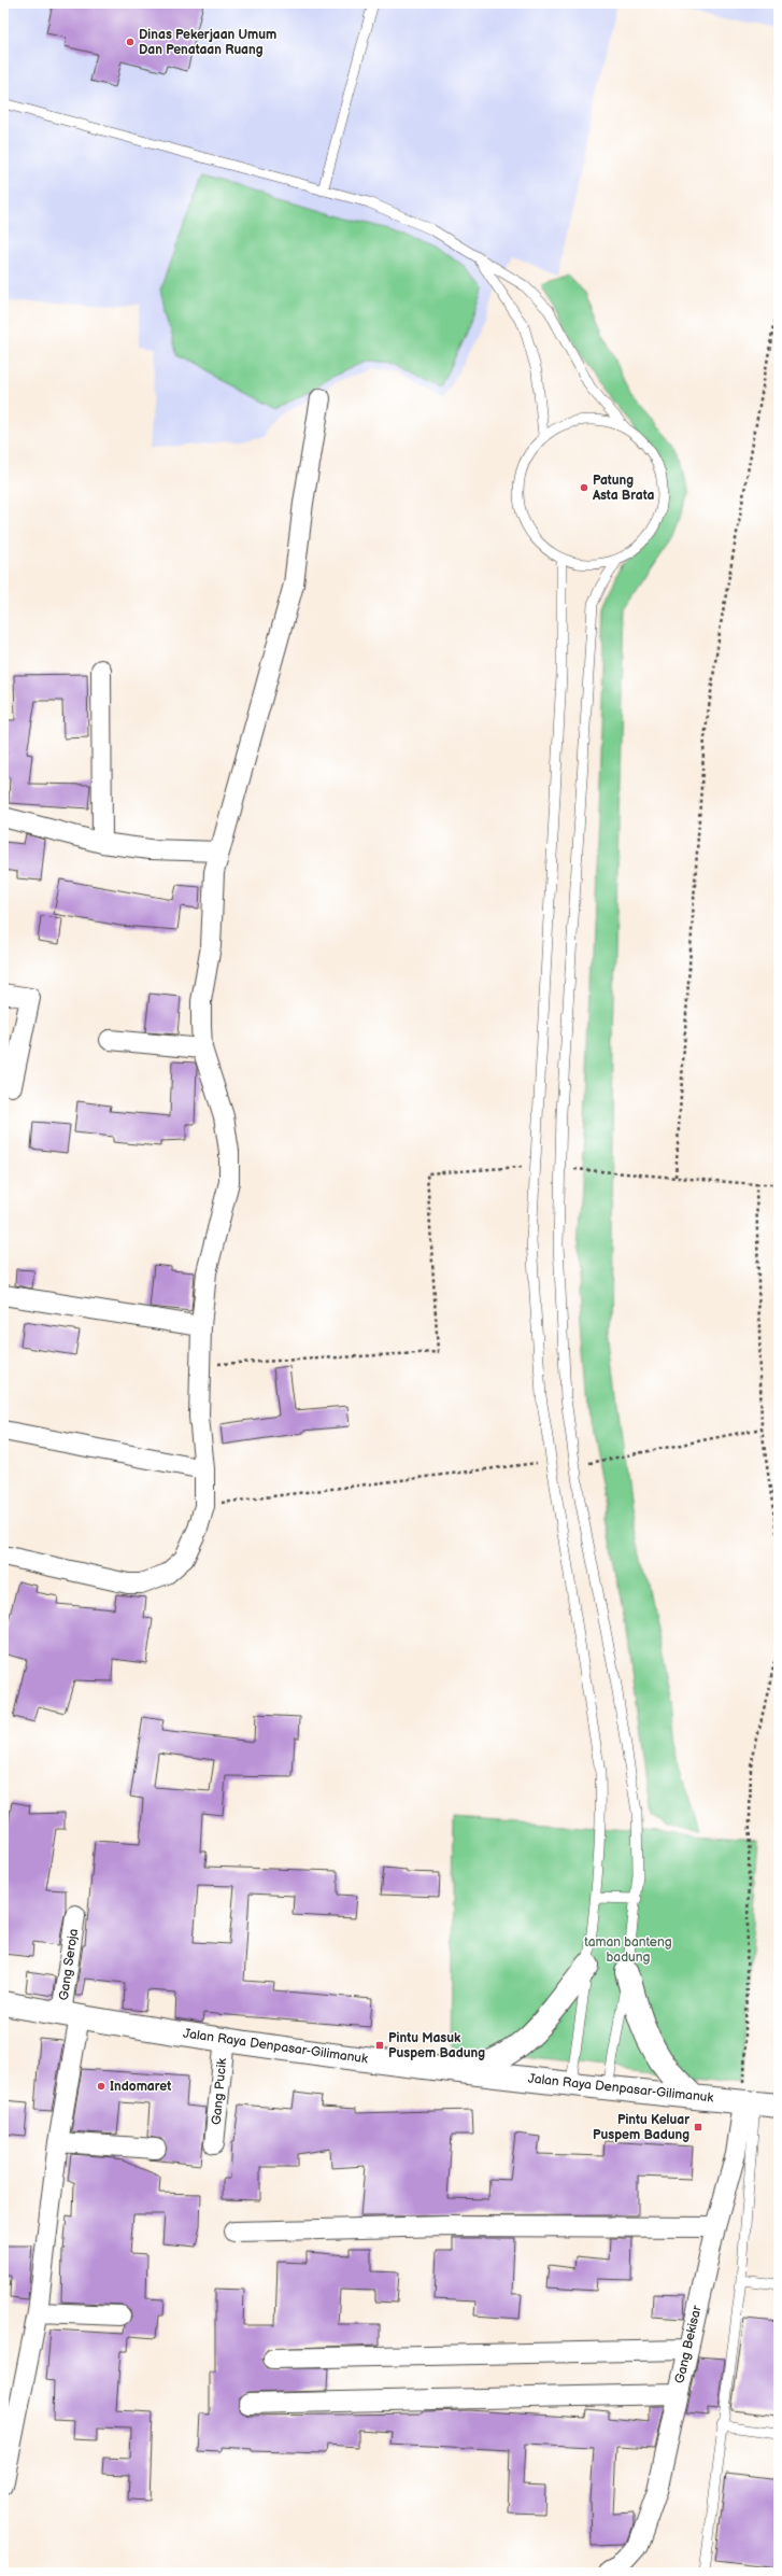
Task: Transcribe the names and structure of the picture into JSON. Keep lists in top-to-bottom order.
{
  "streets": {
    "highway": ["Jalan Raya Denpasar-Gilimanuk"],
    "street": ["Gang Seroja", "Gang Pucik", "Gang Bekisar"]
  },
  "crossings": [
    ["Gang Seroja", "Jalan Raya Denpasar-Gilimanuk"],
    ["Jalan Raya Denpasar-Gilimanuk", "Gang Pucik"],
    ["Jalan Raya Denpasar-Gilimanuk", "Gang Bekisar"]
  ],
  "parks": ["taman banteng badung"],
  "places": {
    "other": ["Dinas Pekerjaan Umum Dan Penataan Ruang", "Patung Asta Brata", "Indomaret"],
    "transit": ["Pintu Masuk Puspem Badung", "Pintu Keluar Puspem Badung"]
  }
}
